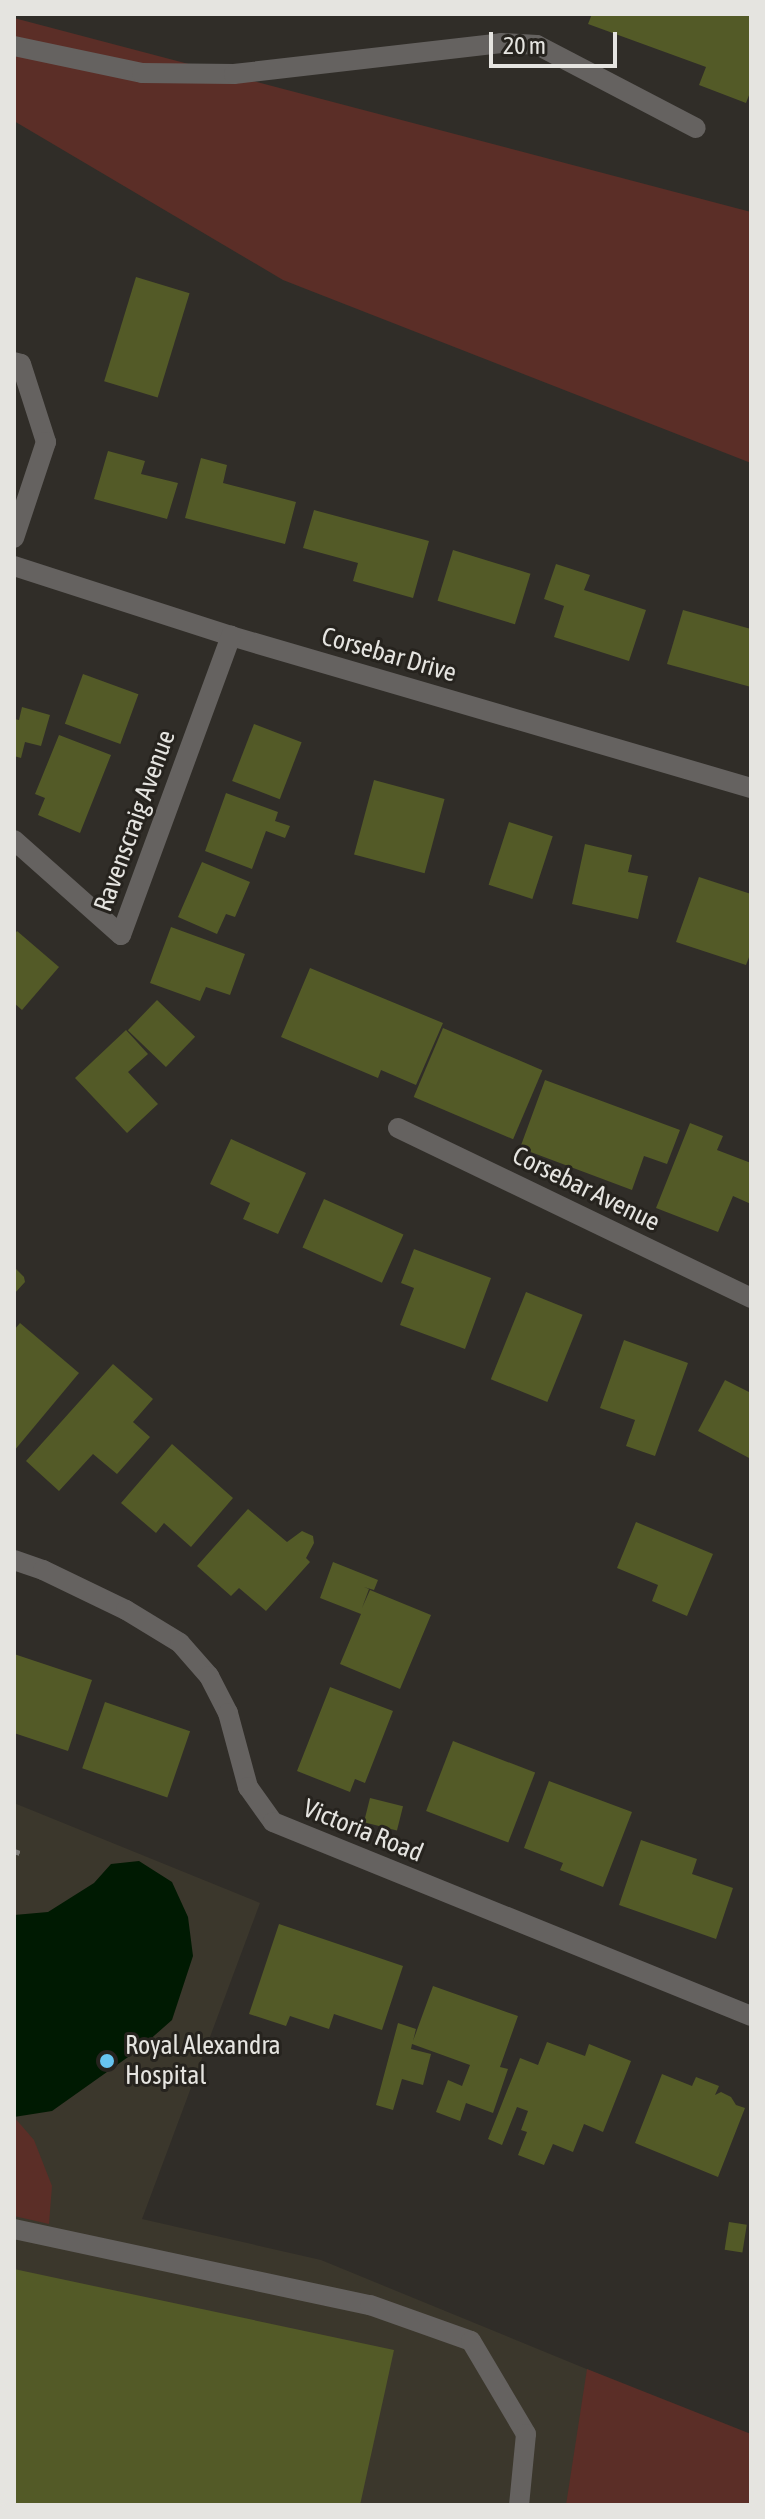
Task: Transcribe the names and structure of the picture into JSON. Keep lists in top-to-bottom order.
{
  "streets": {
    "street": [
      "Corsebar Drive",
      "Ravenscraig Avenue",
      "Corsebar Avenue",
      "Victoria Road"
    ]
  },
  "crossings": [
    ["Corsebar Drive", "Ravenscraig Avenue"]
  ],
  "places": ["Royal Alexandra Hospital"],
  "scale_bar": "20 m"
}
